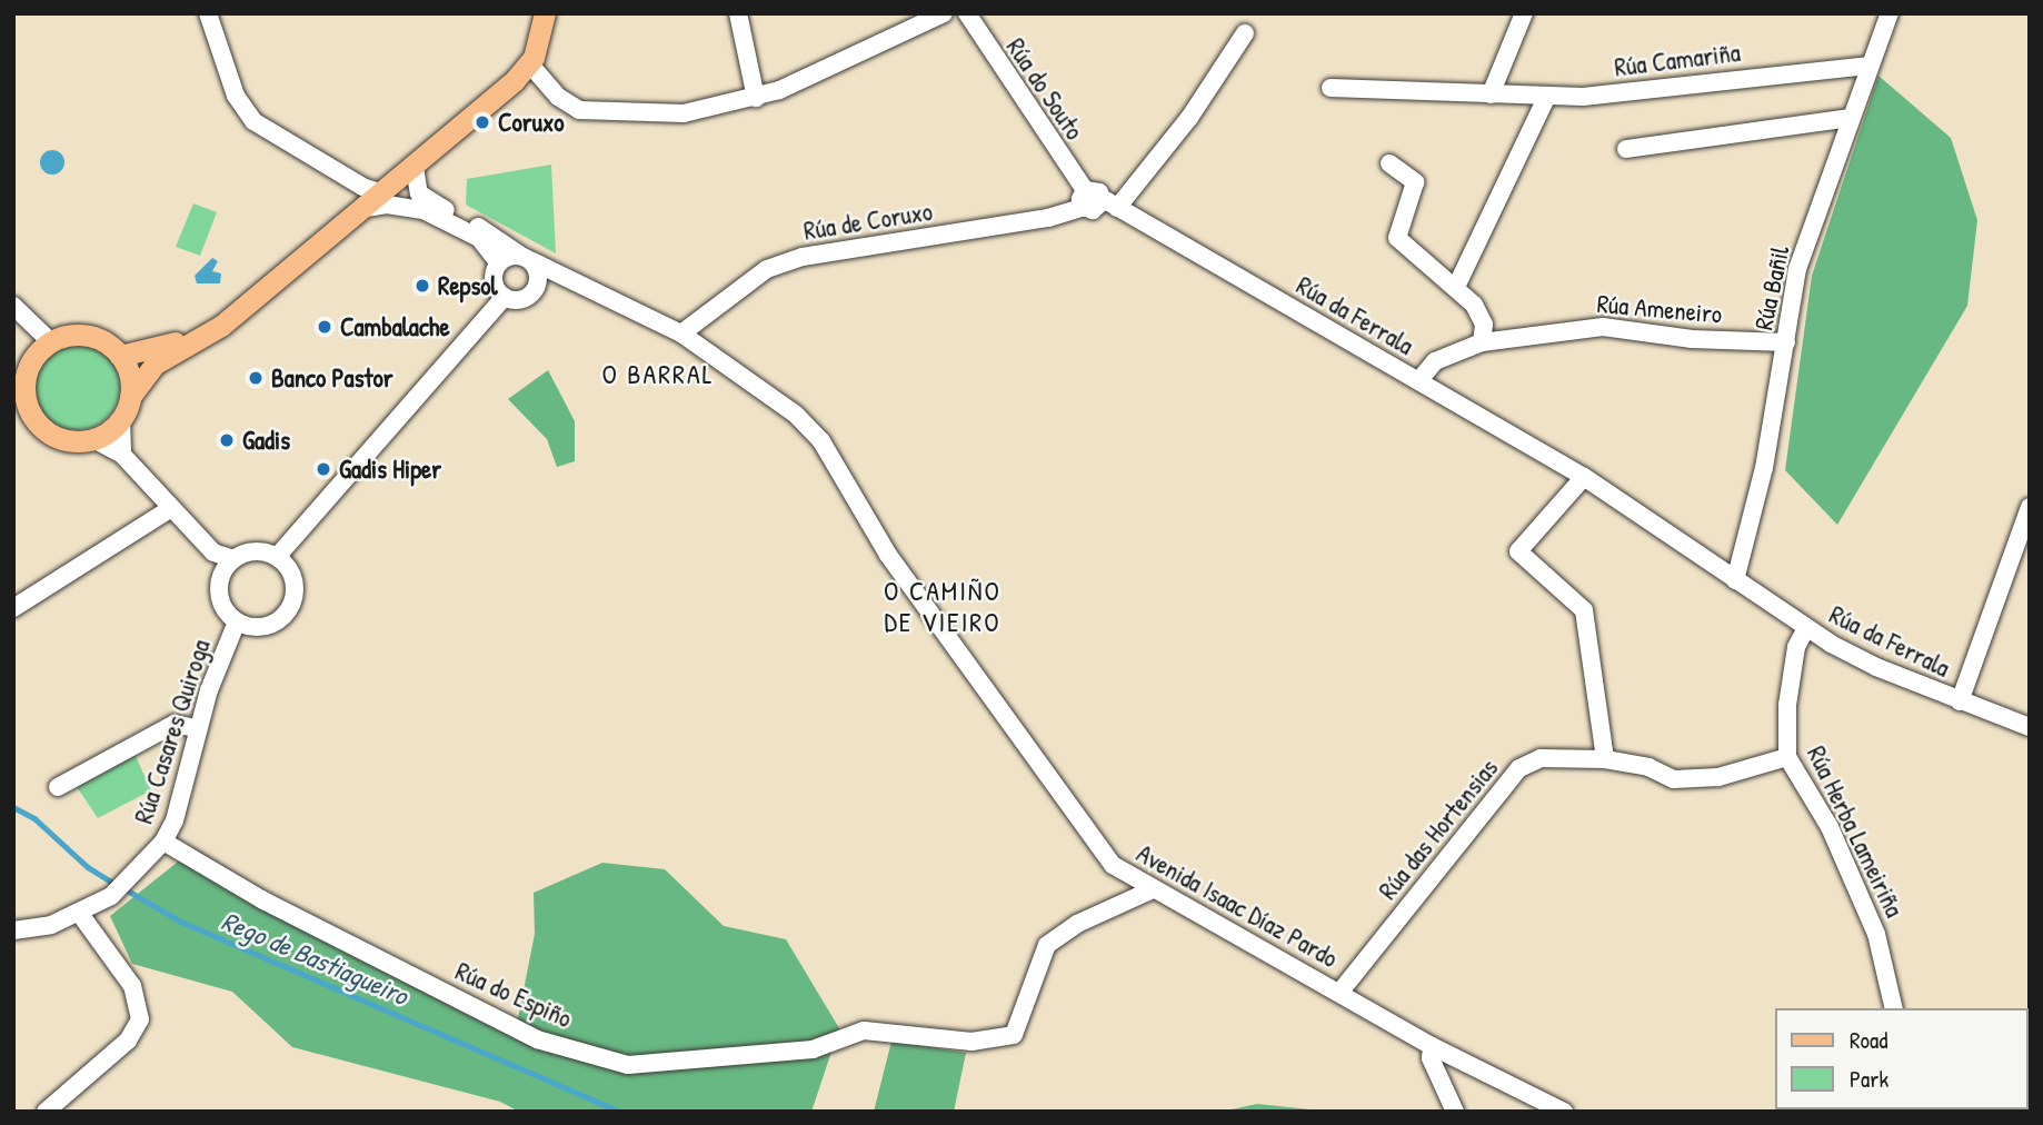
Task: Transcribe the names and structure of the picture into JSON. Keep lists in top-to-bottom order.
{
  "streets": {
    "street": [
      "Rúa Camariña",
      "Rúa do Souto",
      "Rúa de Coruxo",
      "Rúa Bañil",
      "Rúa Ameneiro",
      "Rúa da Ferrala",
      "Rúa Casares Quiroga",
      "Rúa das Hortensias",
      "Rúa Herba Lameiriña",
      "Avenida Isaac Díaz Pardo",
      "Rúa do Espiño"
    ]
  },
  "crossings": [
    ["Rúa Camariña", "Rúa Bañil"],
    ["Rúa do Souto", "Rúa de Coruxo"],
    ["Rúa do Souto", "Rúa da Ferrala"],
    ["Rúa de Coruxo", "Rúa da Ferrala"],
    ["Rúa de Coruxo", "Avenida Isaac Díaz Pardo"],
    ["Rúa Bañil", "Rúa Ameneiro"],
    ["Rúa Bañil", "Rúa da Ferrala"],
    ["Rúa Ameneiro", "Rúa da Ferrala"],
    ["Rúa da Ferrala", "Rúa Herba Lameiriña"],
    ["Rúa Casares Quiroga", "Rúa do Espiño"],
    ["Rúa das Hortensias", "Rúa Herba Lameiriña"],
    ["Rúa das Hortensias", "Avenida Isaac Díaz Pardo"],
    ["Avenida Isaac Díaz Pardo", "Rúa do Espiño"]
  ],
  "districts": ["O BARRAL", "O CAMIÑO DE VIEIRO"],
  "water": ["Rego de Bastiagueiro"],
  "places": [
    "Coruxo",
    "Repsol",
    "Cambalache",
    "Banco Pastor",
    "Gadis",
    "Gadis Hiper"
  ],
  "legend": ["Road", "Park"]
}
